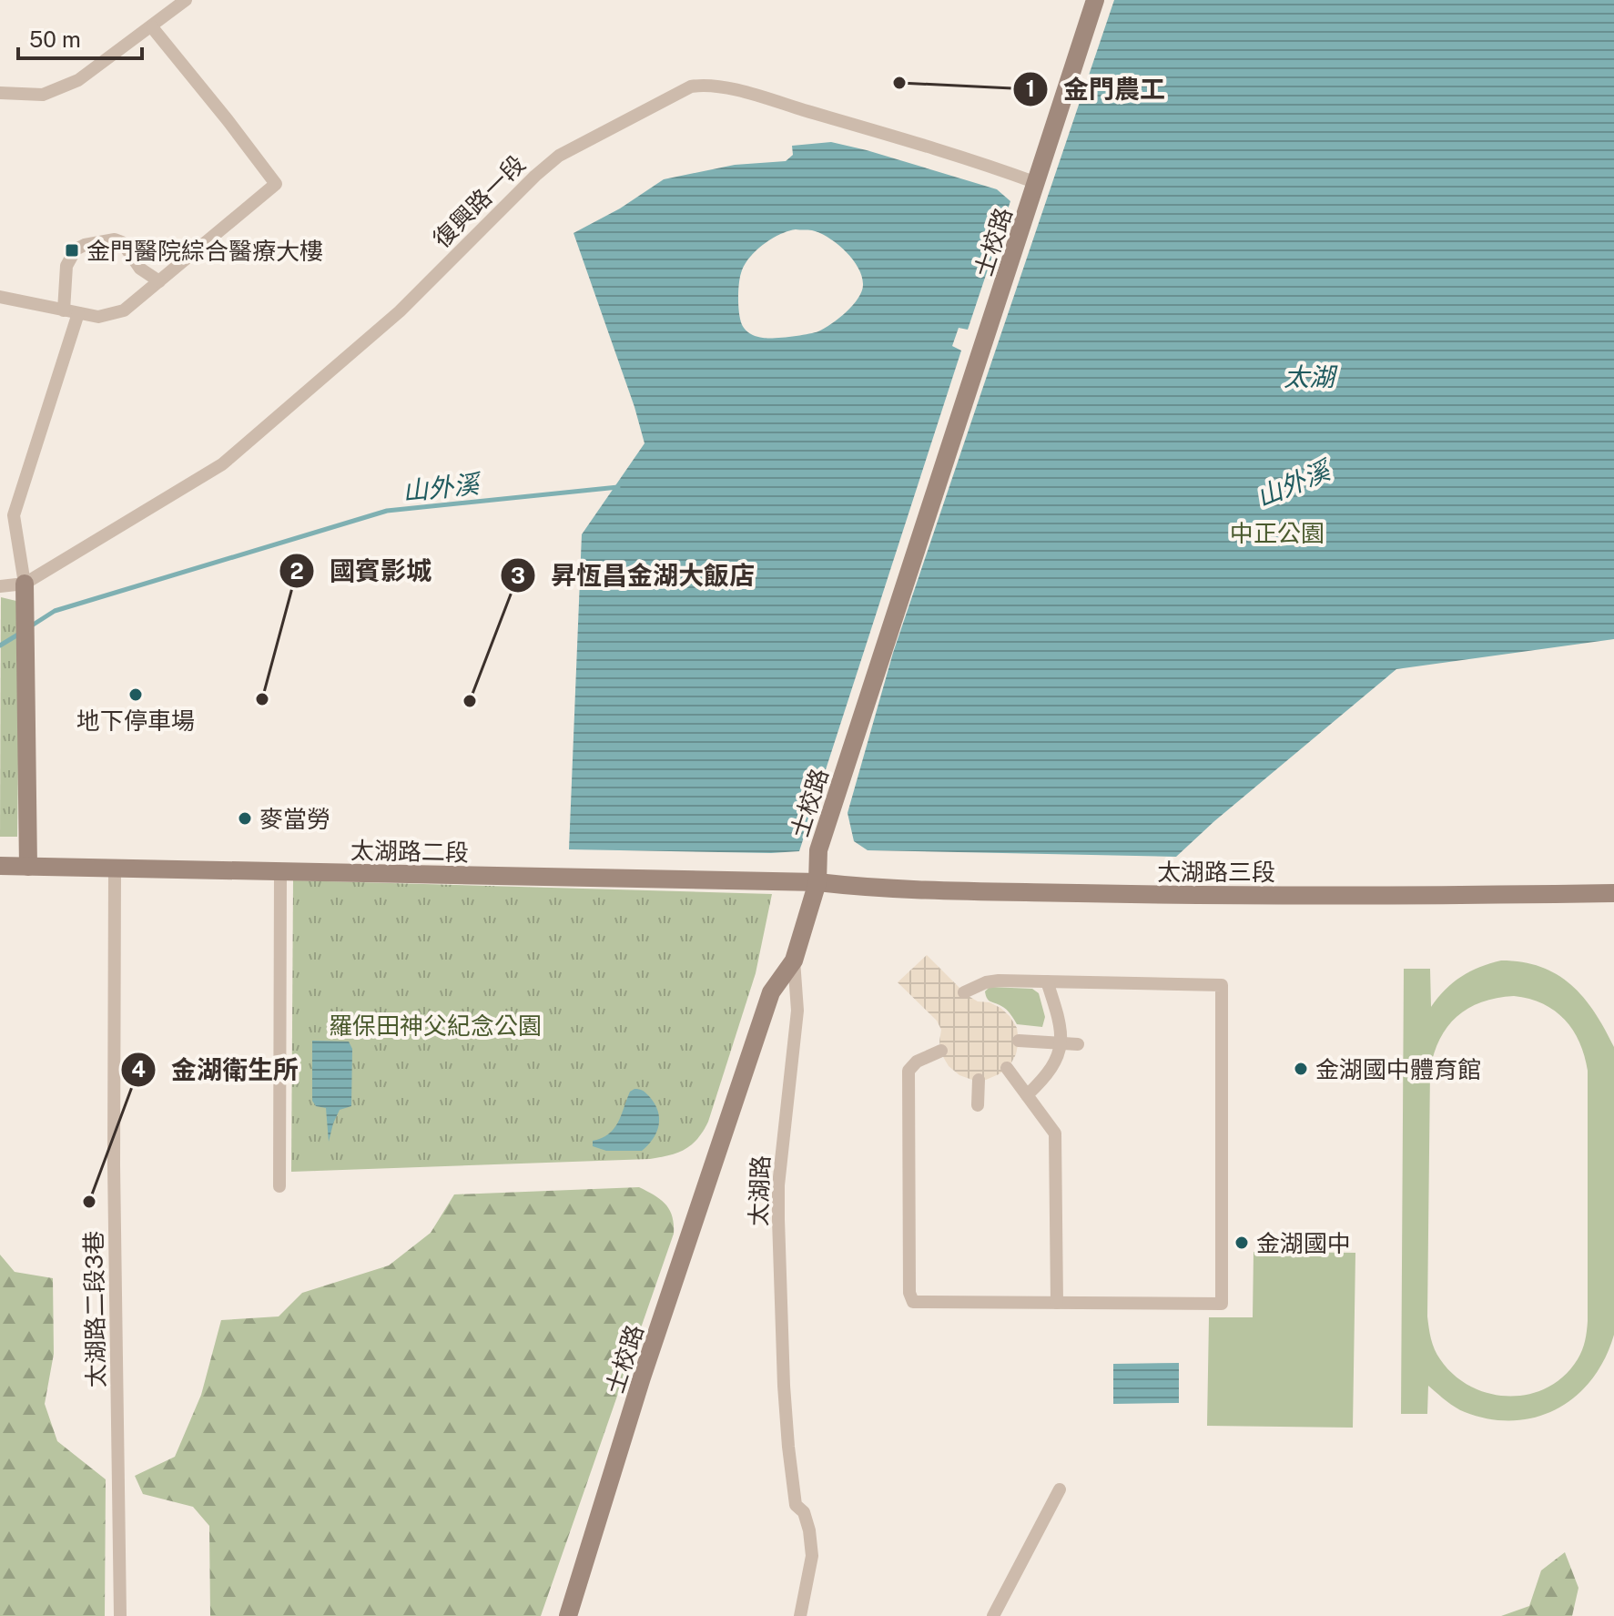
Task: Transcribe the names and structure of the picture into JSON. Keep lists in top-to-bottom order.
{
  "streets": {
    "street": [
      "復興路一段",
      "士校路",
      "太湖路二段",
      "太湖路三段",
      "太湖路",
      "太湖路二段3巷"
    ]
  },
  "crossings": [
    ["復興路一段", "士校路"],
    ["士校路", "太湖路二段"],
    ["士校路", "太湖路三段"],
    ["士校路", "太湖路"],
    ["太湖路二段", "太湖路三段"],
    ["太湖路二段", "太湖路二段3巷"]
  ],
  "water": ["太湖", "山外溪"],
  "parks": ["中正公園", "羅保田神父紀念公園"],
  "places": {
    "other": [
      "金門農工",
      "地下停車場",
      "國賓影城",
      "昇恆昌金湖大飯店",
      "麥當勞",
      "金湖國中體育館",
      "金湖衛生所",
      "金湖國中"
    ],
    "transit": ["金門醫院綜合醫療大樓"]
  },
  "scale_bar": "50 m"
}
